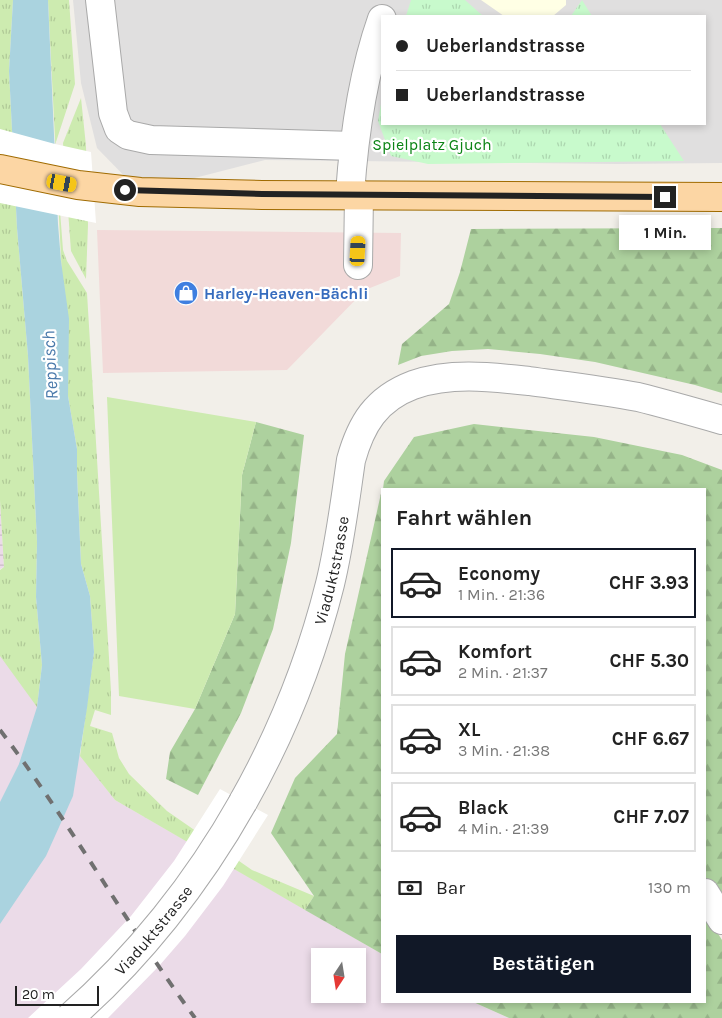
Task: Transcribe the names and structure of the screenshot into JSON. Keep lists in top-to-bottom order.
{
  "streets": {
    "street": ["Viaduktstrasse"]
  },
  "water": ["Reppisch"],
  "parks": ["Spielplatz Gjuch"],
  "places": {
    "shop": ["Harley-Heaven-Bächli"]
  },
  "scale_bar": "20 m",
  "north": "bottom",
  "page": {
    "banner": ["Ueberlandstrasse", "Ueberlandstrasse"],
    "bubble": "1 Min.",
    "heading": "Fahrt wählen",
    "list": [
      {
        "name": "Economy",
        "note": "1 Min. · 21:36",
        "value": "CHF 3.93"
      },
      {
        "name": "Komfort",
        "note": "2 Min. · 21:37",
        "value": "CHF 5.30"
      },
      {
        "name": "XL",
        "note": "3 Min. · 21:38",
        "value": "CHF 6.67"
      },
      {
        "name": "Black",
        "note": "4 Min. · 21:39",
        "value": "CHF 7.07"
      }
    ],
    "pay": ["Bar", "130 m"],
    "buttons": "Bestätigen",
    "scale": "20 m"
  }
}
